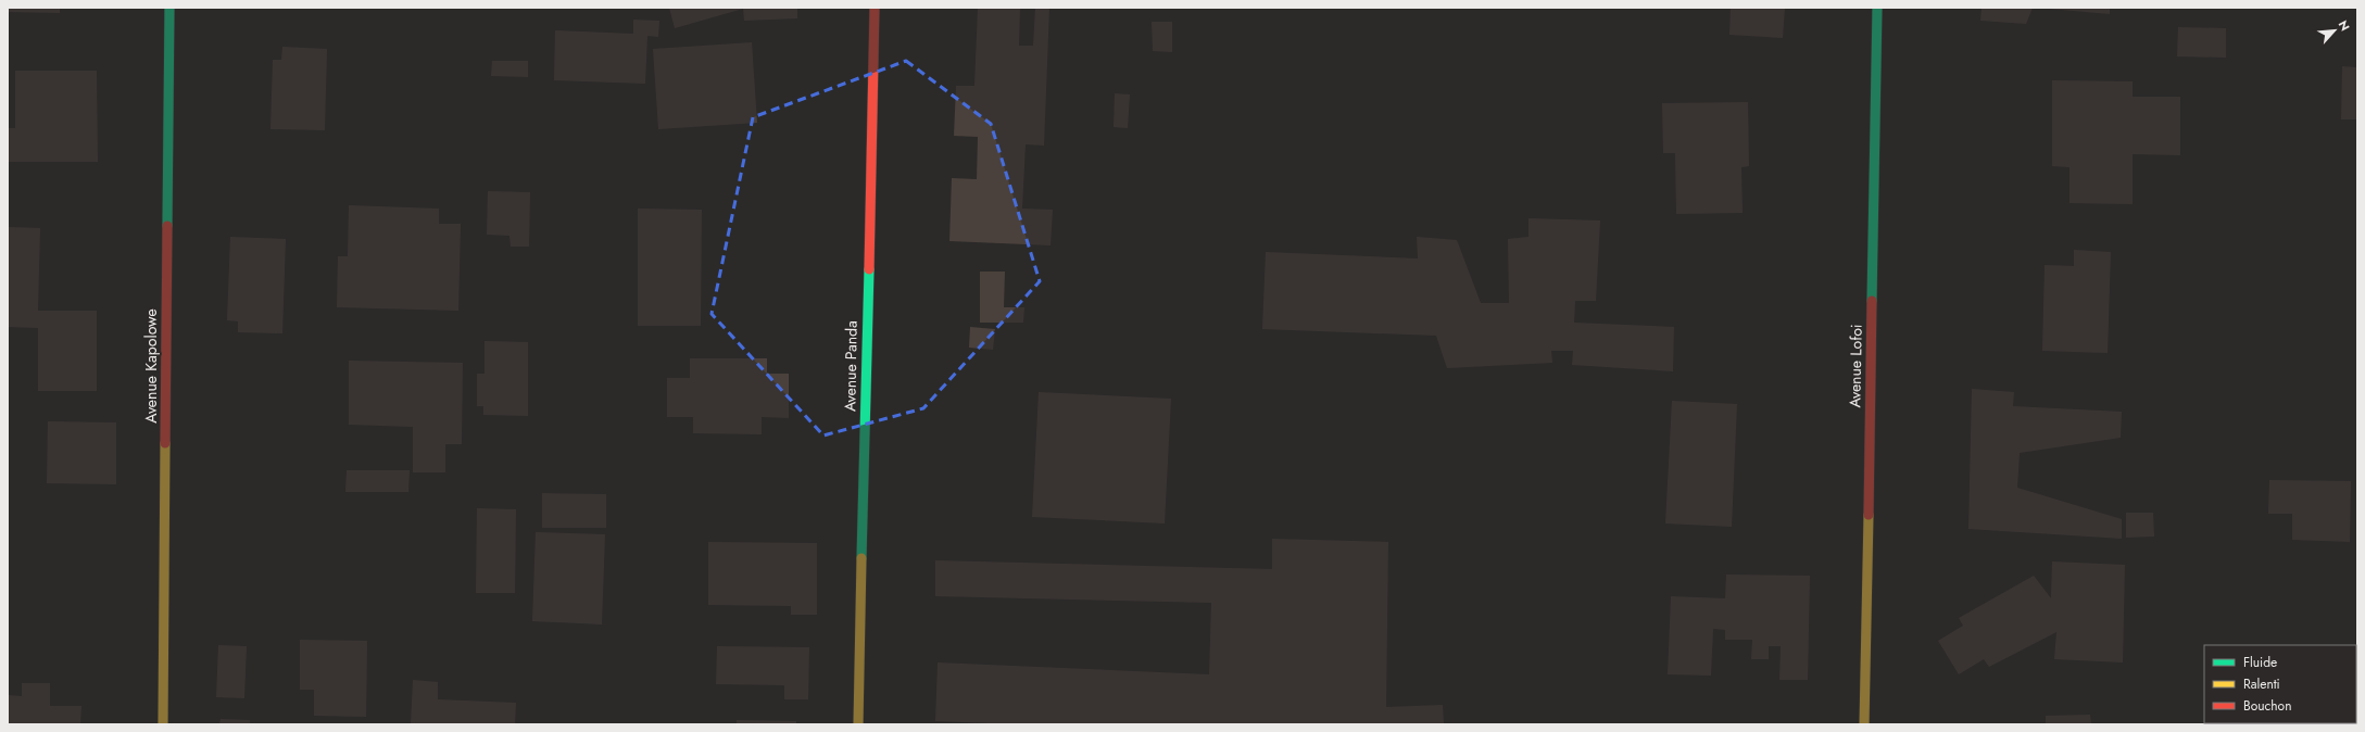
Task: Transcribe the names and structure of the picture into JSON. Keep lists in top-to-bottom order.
{
  "streets": {
    "street": ["Avenue Kapolowe", "Avenue Panda", "Avenue Lofoi"]
  },
  "legend": ["Fluide", "Ralenti", "Bouchon"],
  "north": "top right"
}
